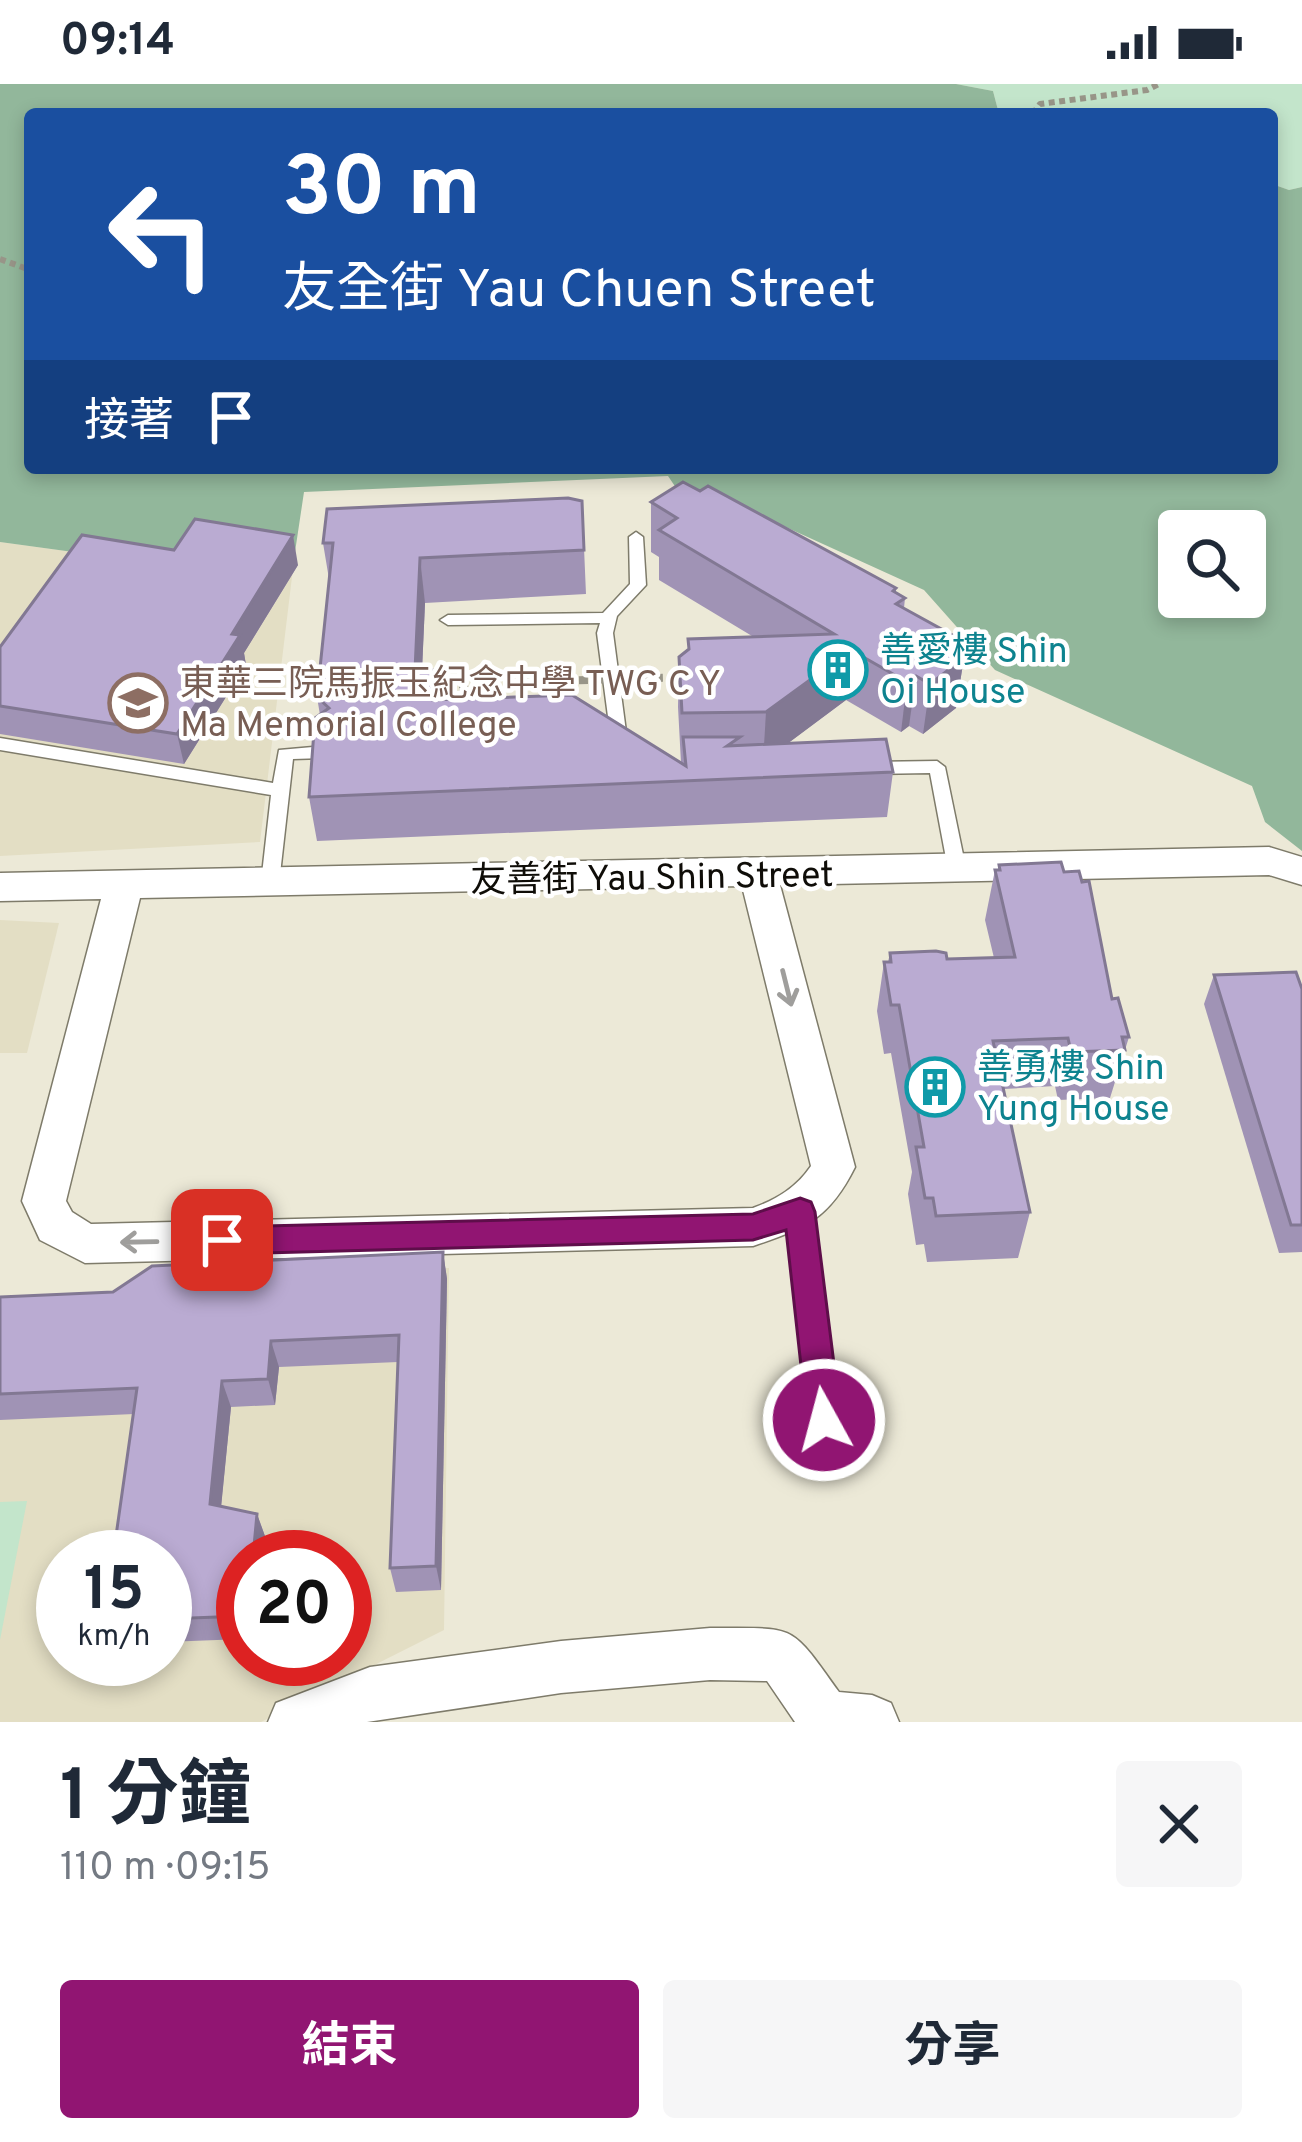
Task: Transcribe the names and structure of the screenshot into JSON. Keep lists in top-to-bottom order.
{
  "streets": {
    "street": ["友善街 Yau Shin Street"]
  },
  "places": {
    "building": ["善愛樓 Shin Oi House", "善勇樓 Shin Yung House"],
    "school or university": ["東華三院馬振玉紀念中學 TWG C Y Ma Memorial College"]
  },
  "page": {
    "status": "09:14",
    "turn": ["30 m", "友全街 Yau Chuen Street"],
    "then": "接著",
    "speed": "15 km/h",
    "limit": "20",
    "heading": ["1 分鐘", "110 m · 09:15"],
    "buttons": ["結束", "分享"]
  }
}
